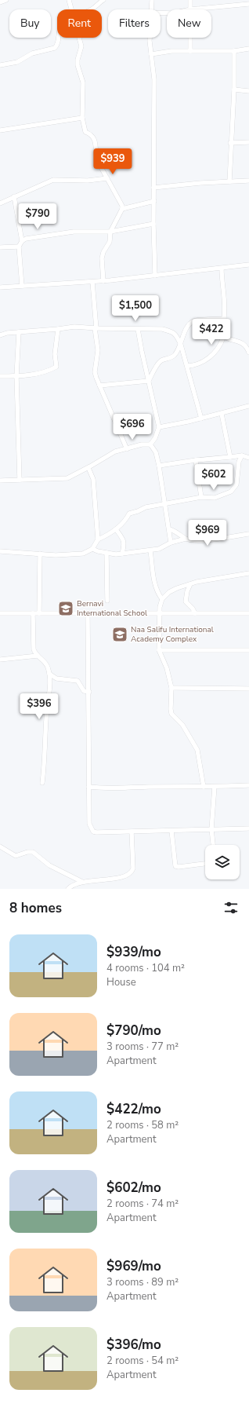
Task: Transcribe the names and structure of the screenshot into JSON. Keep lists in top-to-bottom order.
{
  "places": {
    "school or university": ["Bernavi International School", "Naa Salifu International Academy Complex"]
  },
  "page": {
    "chip": [
      "Buy",
      "Rent",
      "Filters",
      "New"
    ],
    "price": [
      "$939",
      "$790",
      "$1,500",
      "$422",
      "$696",
      "$602",
      "$969",
      "$396"
    ],
    "heading": "8 homes",
    "list": [
      {
        "name": "$939/mo",
        "note": "4 rooms · 104 m² · House"
      },
      {
        "name": "$790/mo",
        "note": "3 rooms · 77 m² · Apartment"
      },
      {
        "name": "$422/mo",
        "note": "2 rooms · 58 m² · Apartment"
      },
      {
        "name": "$602/mo",
        "note": "2 rooms · 74 m² · Apartment"
      },
      {
        "name": "$969/mo",
        "note": "3 rooms · 89 m² · Apartment"
      },
      {
        "name": "$396/mo",
        "note": "2 rooms · 54 m² · Apartment"
      }
    ]
  }
}
